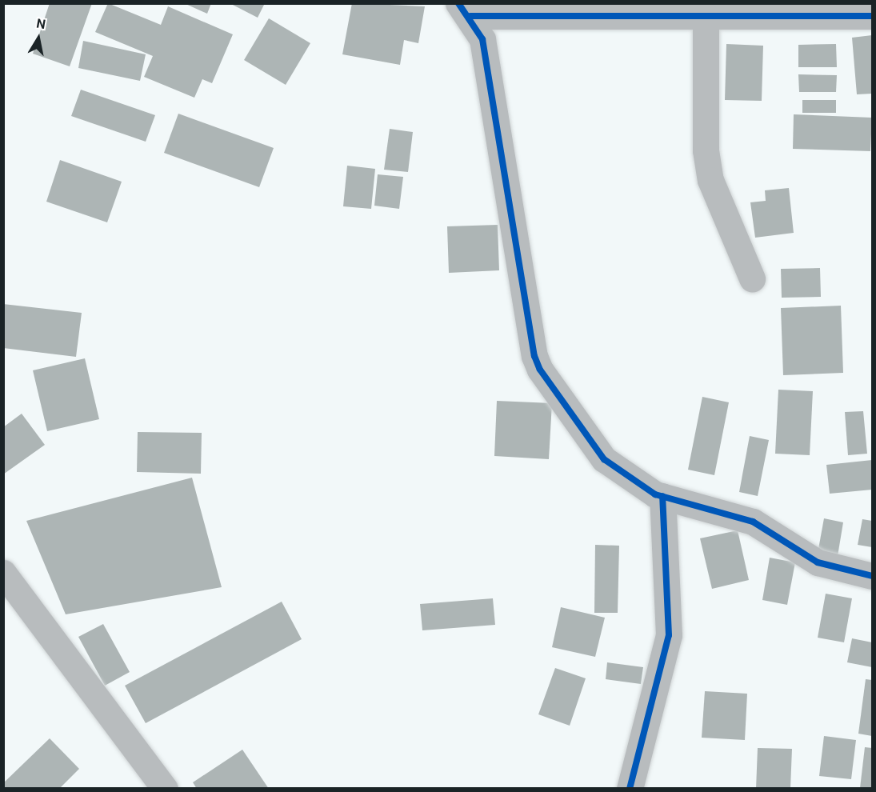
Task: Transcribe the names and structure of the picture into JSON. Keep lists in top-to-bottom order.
{
  "north": "top"
}
